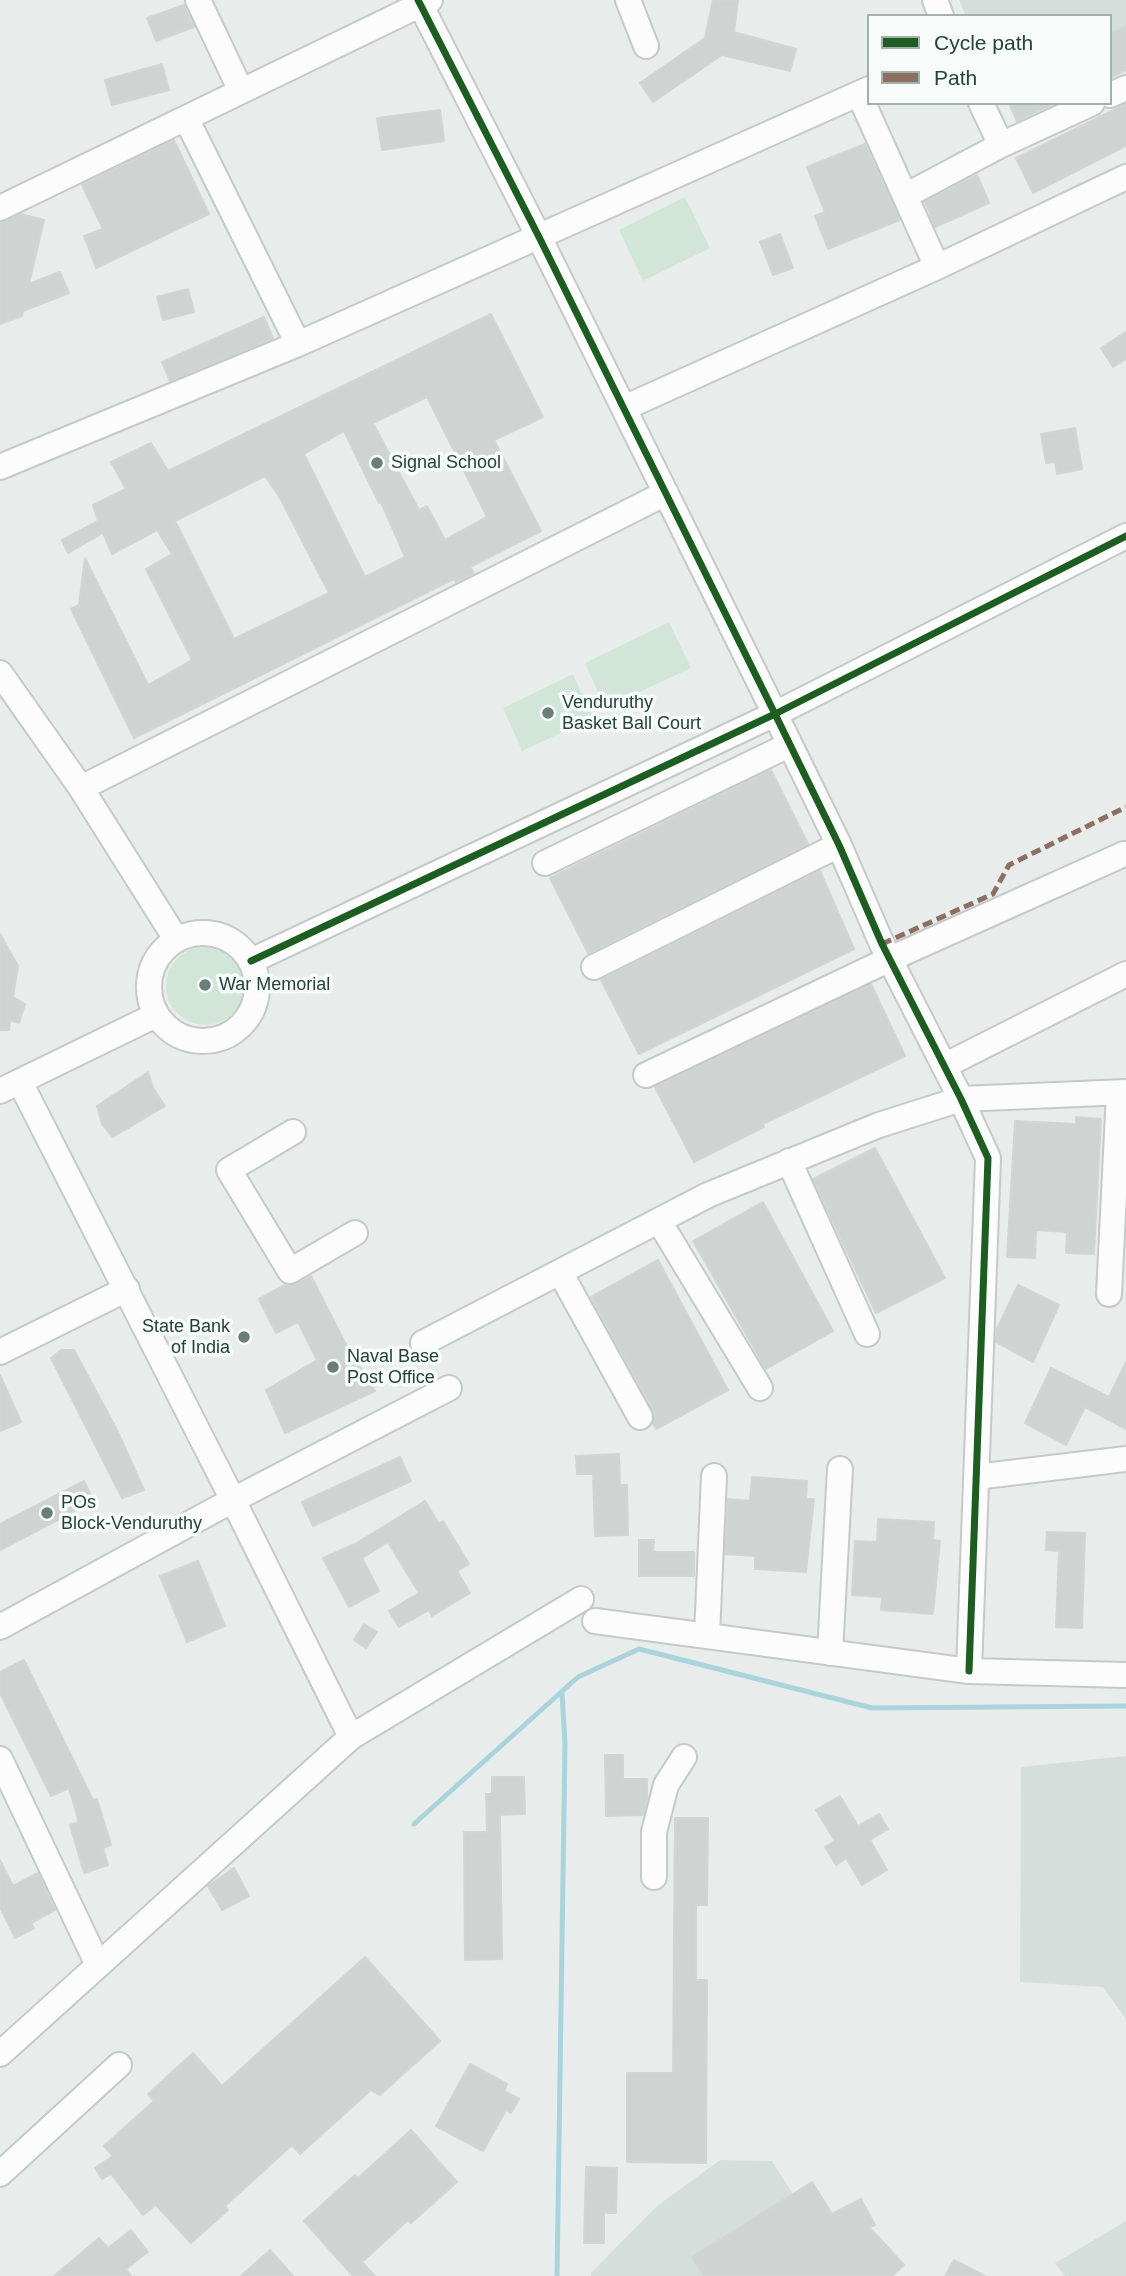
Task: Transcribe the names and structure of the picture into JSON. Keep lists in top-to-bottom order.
{
  "places": [
    "Signal School",
    "Venduruthy Basket Ball Court",
    "War Memorial",
    "State Bank of India",
    "Naval Base Post Office",
    "POs Block-Venduruthy"
  ],
  "legend": ["Cycle path", "Path"]
}
